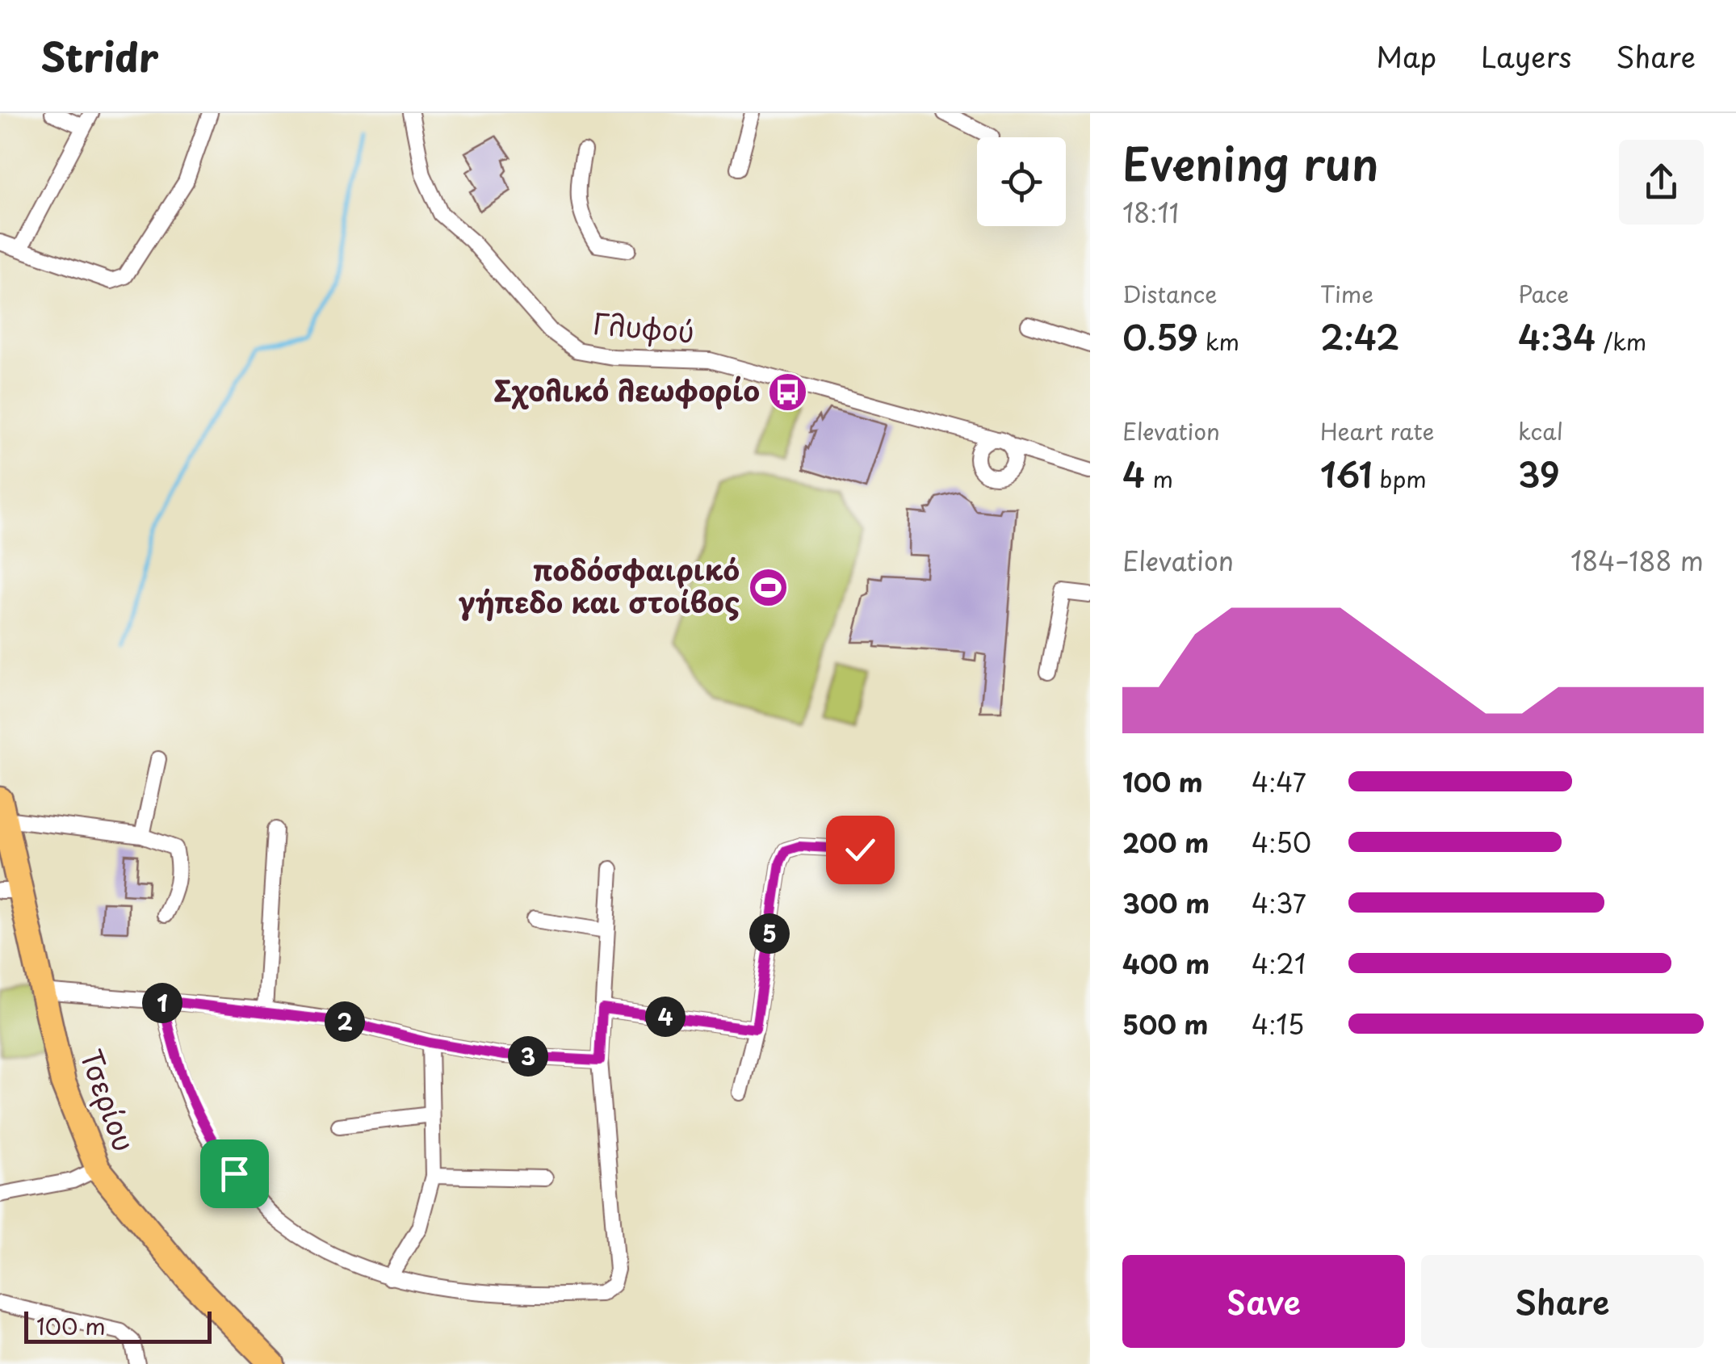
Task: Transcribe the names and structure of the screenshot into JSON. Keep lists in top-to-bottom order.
{
  "streets": {
    "main road": ["Τσερίου"],
    "street": ["Γλυφού"]
  },
  "places": {
    "bus stop": ["Σχολικό λεωφορίο"],
    "sports": ["ποδόσφαιρικό γήπεδο και στοίβος"]
  },
  "scale_bar": "100 m",
  "page": {
    "header": "Stridr",
    "nav": ["Map", "Layers", "Share"],
    "heading": ["Evening run", "18:11"],
    "stats": [
      ["Distance", "0.59 km"],
      ["Time", "2:42"],
      ["Pace", "4:34 /km"],
      ["Elevation", "4 m"],
      ["Heart rate", "161 bpm"],
      ["kcal", "39"]
    ],
    "chart": ["Elevation", "184–188 m"],
    "list": [
      {
        "name": "100 m",
        "note": "4:47"
      },
      {
        "name": "200 m",
        "note": "4:50"
      },
      {
        "name": "300 m",
        "note": "4:37"
      },
      {
        "name": "400 m",
        "note": "4:21"
      },
      {
        "name": "500 m",
        "note": "4:15"
      }
    ],
    "pins": [
      "5",
      "1",
      "4",
      "2",
      "3"
    ],
    "buttons": ["Save", "Share"],
    "scale": "100 m"
  }
}
